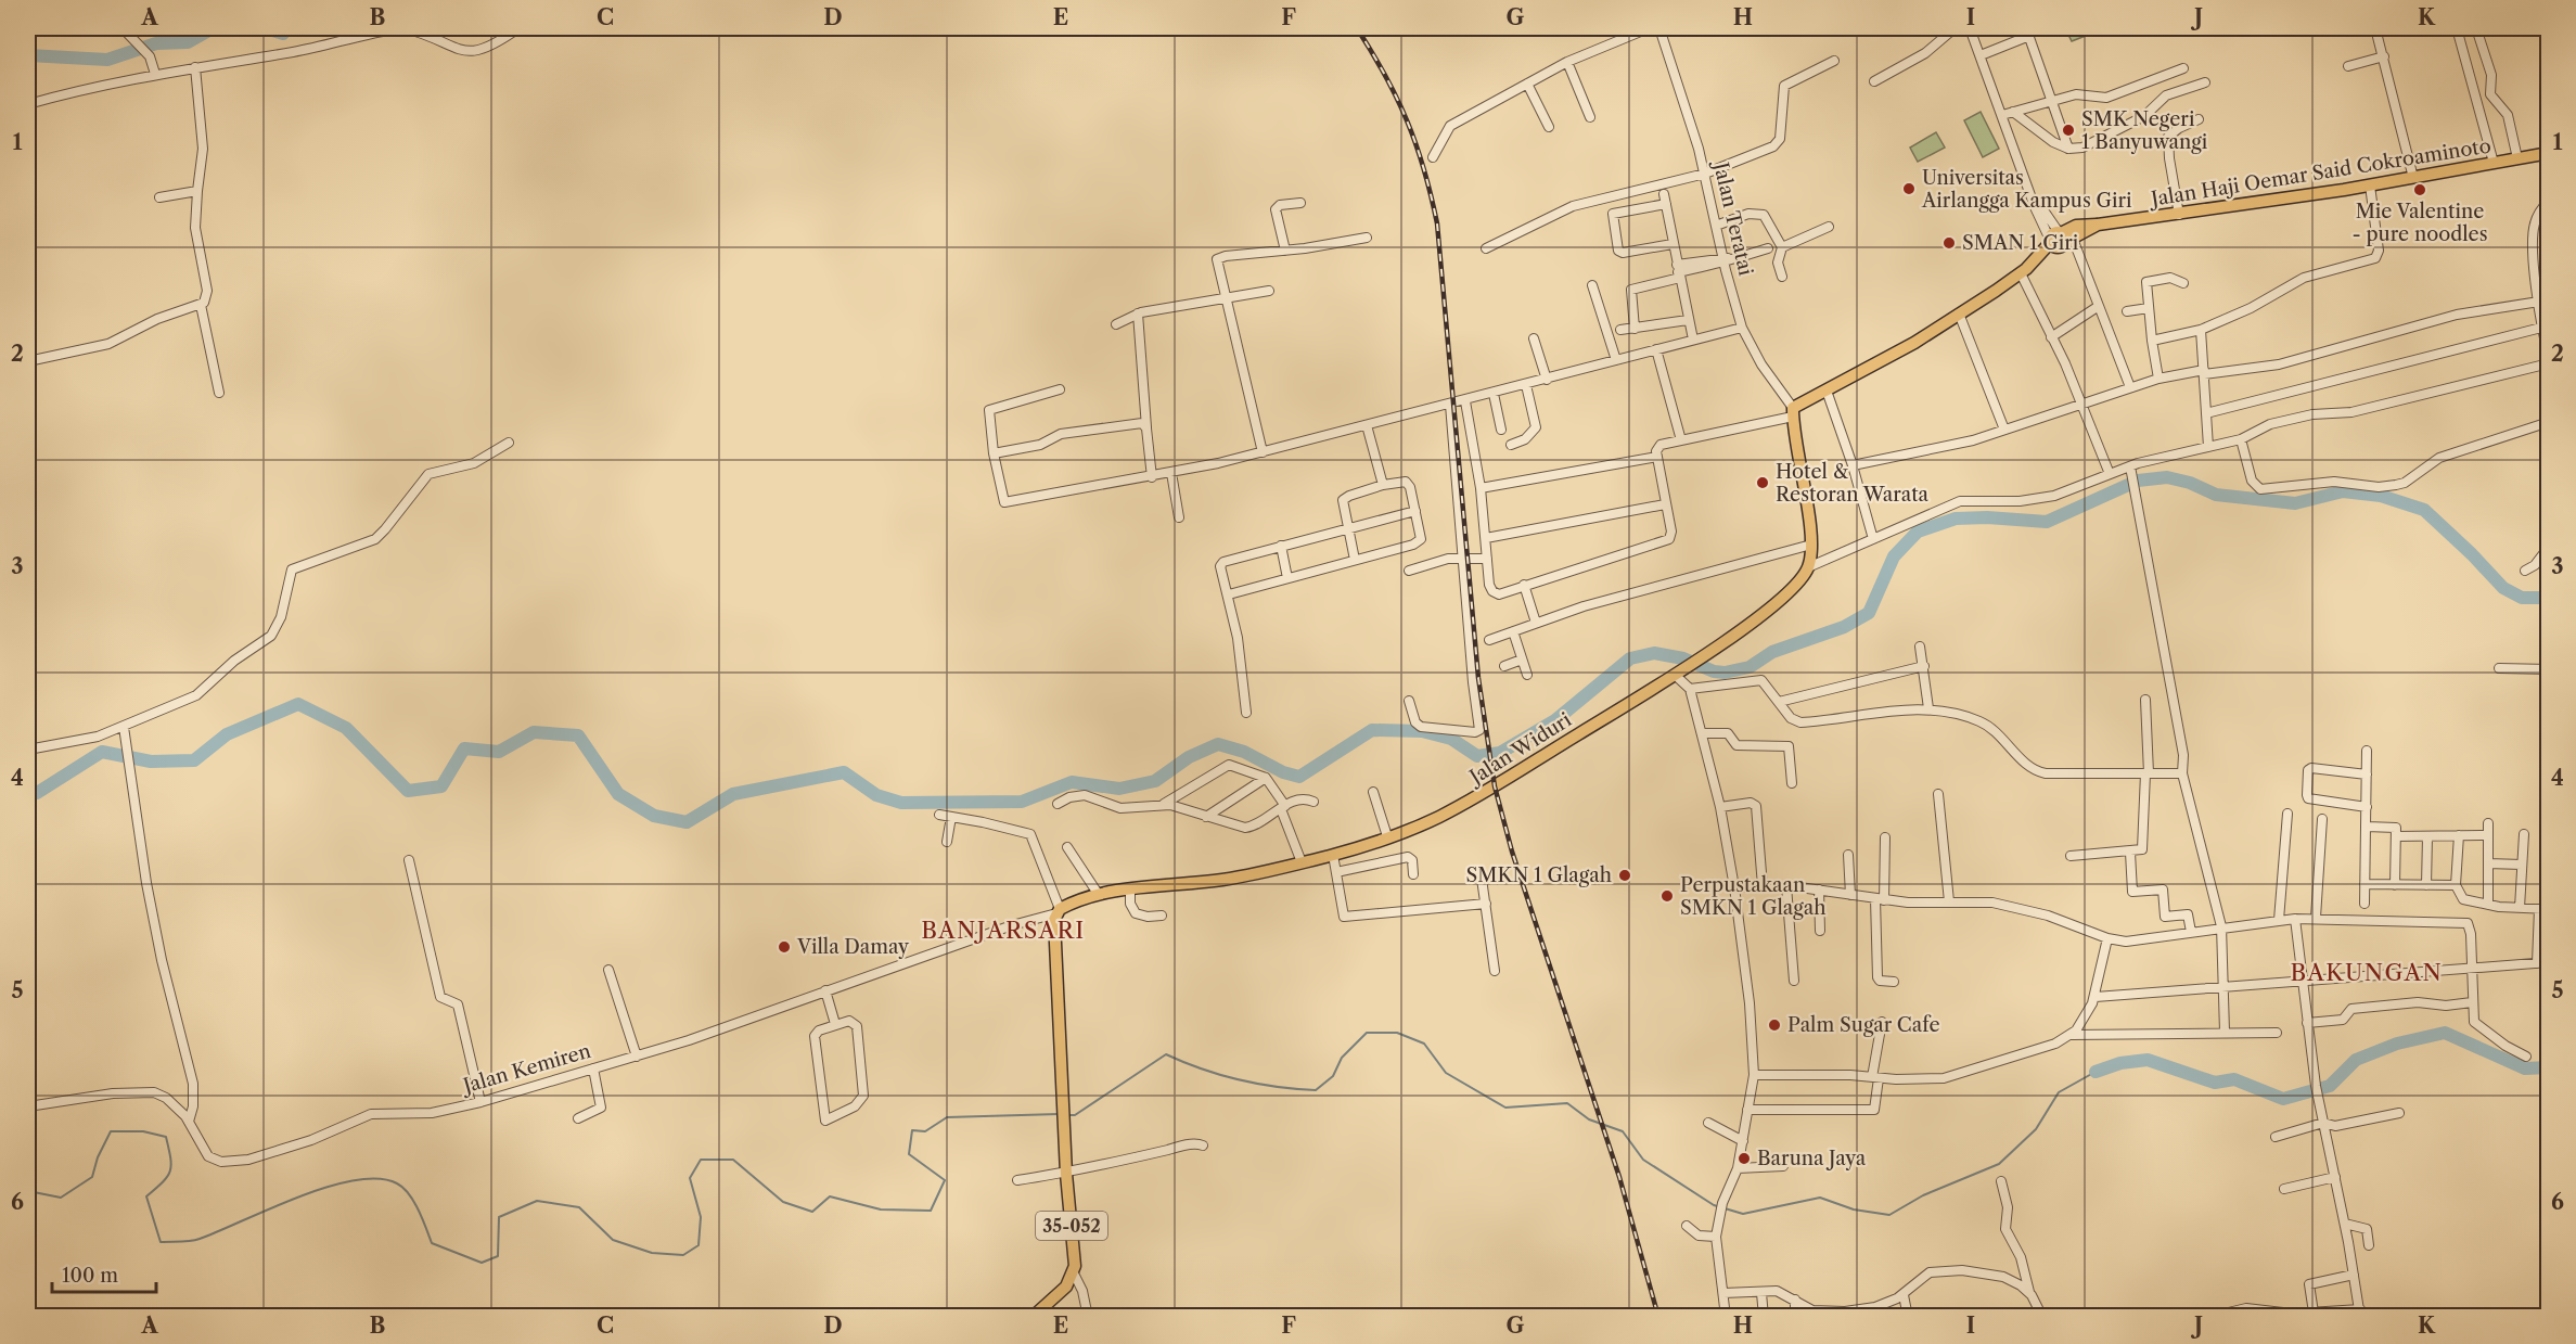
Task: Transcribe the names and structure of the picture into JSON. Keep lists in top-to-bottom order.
{
  "streets": {
    "main road": ["Jalan Haji Oemar Said Cokroaminoto", "Jalan Widuri", "35-052"],
    "street": ["Jalan Teratai", "Jalan Kemiren"]
  },
  "crossings": [
    ["Jalan Haji Oemar Said Cokroaminoto", "Jalan Teratai"],
    ["Jalan Widuri", "Jalan Kemiren"],
    ["Jalan Widuri", "35-052"],
    ["Jalan Kemiren", "35-052"]
  ],
  "districts": ["BANJARSARI", "BAKUNGAN"],
  "places": [
    "SMK Negeri 1 Banyuwangi",
    "Universitas Airlangga Kampus Giri",
    "Mie Valentine - pure noodles",
    "SMAN 1 Giri",
    "Hotel & Restoran Warata",
    "SMKN 1 Glagah",
    "Perpustakaan SMKN 1 Glagah",
    "Villa Damay",
    "Palm Sugar Cafe",
    "Baruna Jaya"
  ],
  "scale_bar": "100 m",
  "grid": {
    "columns": [
      "A",
      "B",
      "C",
      "D",
      "E",
      "F",
      "G",
      "H",
      "I",
      "J",
      "K"
    ],
    "rows": [
      "1",
      "2",
      "3",
      "4",
      "5",
      "6"
    ]
  }
}
